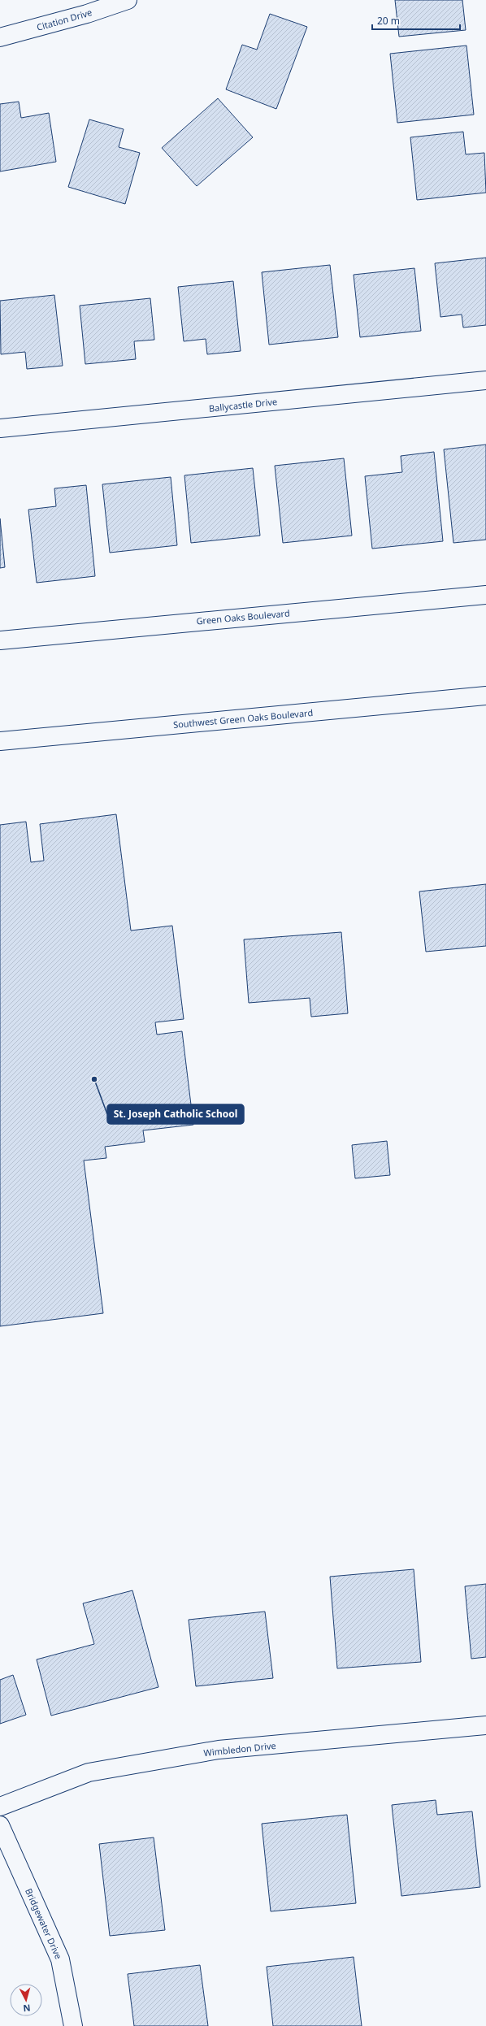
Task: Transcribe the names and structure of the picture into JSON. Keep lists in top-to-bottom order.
{
  "streets": {
    "street": [
      "Citation Drive",
      "Ballycastle Drive",
      "Green Oaks Boulevard",
      "Southwest Green Oaks Boulevard",
      "Wimbledon Drive",
      "Bridgewater Drive"
    ]
  },
  "places": ["St. Joseph Catholic School"],
  "scale_bar": "20 m",
  "north": "bottom"
}
